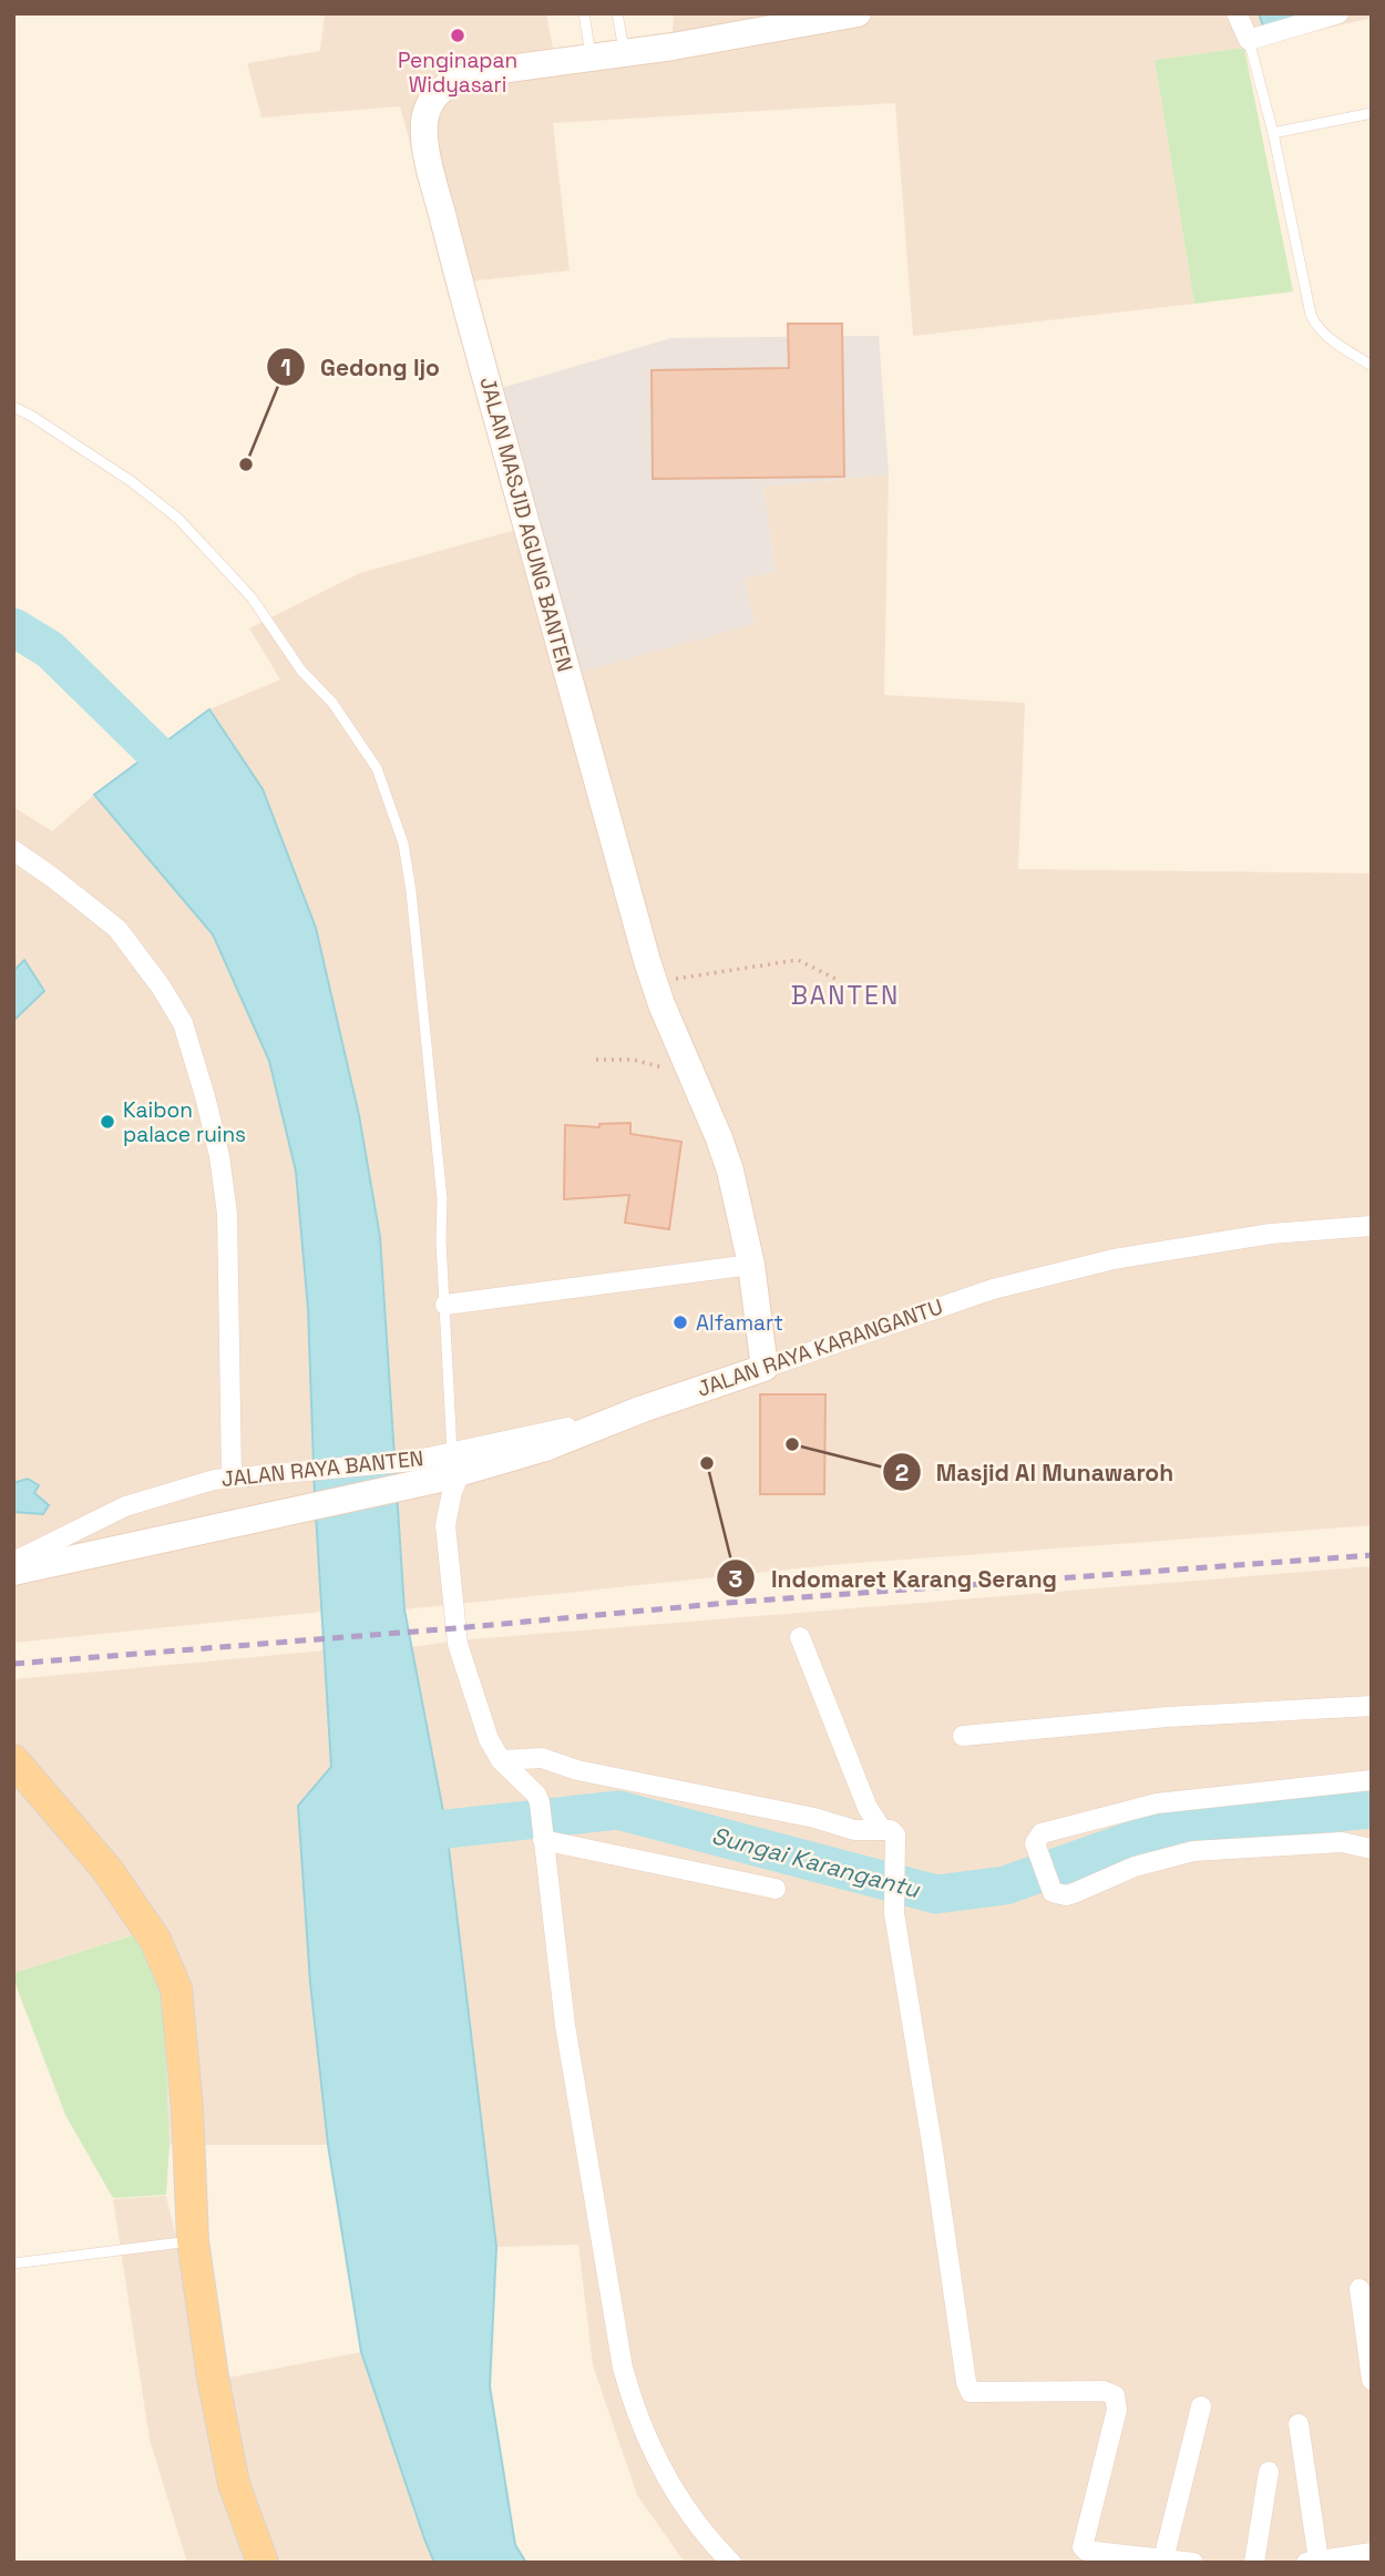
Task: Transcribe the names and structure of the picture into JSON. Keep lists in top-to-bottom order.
{
  "streets": {
    "main road": ["JALAN MASJID AGUNG BANTEN", "JALAN RAYA KARANGANTU", "JALAN RAYA BANTEN"]
  },
  "crossings": [
    ["JALAN MASJID AGUNG BANTEN", "JALAN RAYA KARANGANTU"],
    ["JALAN RAYA KARANGANTU", "JALAN RAYA BANTEN"]
  ],
  "districts": ["BANTEN"],
  "water": ["Sungai Karangantu"],
  "places": [
    "Penginapan Widyasari",
    "Gedong Ijo",
    "Kaibon palace ruins",
    "Alfamart",
    "Masjid Al Munawaroh",
    "Indomaret Karang Serang"
  ]
}
